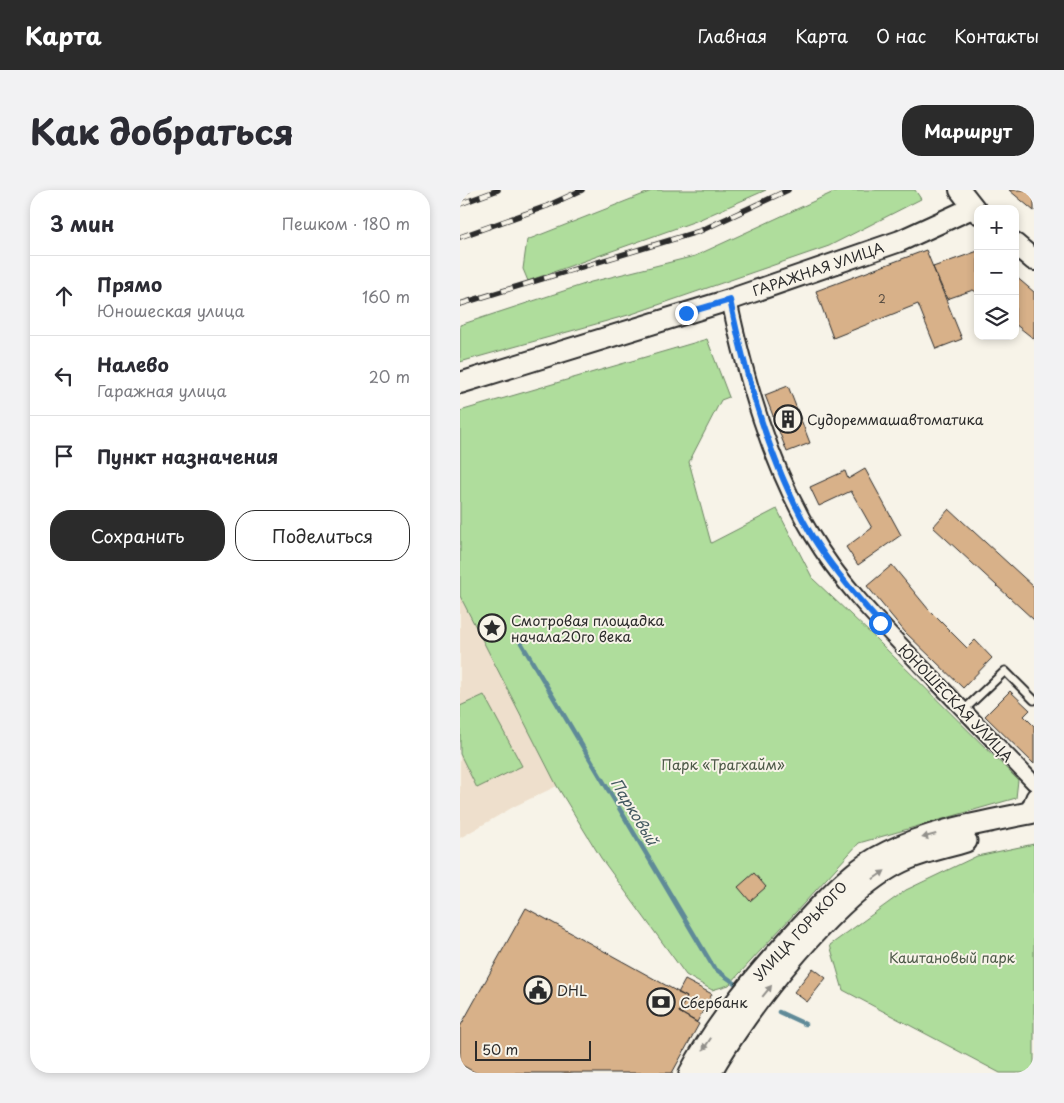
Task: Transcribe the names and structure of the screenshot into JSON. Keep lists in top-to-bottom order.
{
  "streets": {
    "main road": ["ГАРАЖНАЯ УЛИЦА", "УЛИЦА ГОРЬКОГО"],
    "street": ["ЮНОШЕСКАЯ УЛИЦА"]
  },
  "crossings": [
    ["ГАРАЖНАЯ УЛИЦА", "ЮНОШЕСКАЯ УЛИЦА"]
  ],
  "water": ["Парковый"],
  "parks": ["Парк «Трагхайм»", "Каштановый парк"],
  "places": {
    "building": ["Судореммашавтоматика"],
    "place": ["Смотровая площадка начала20го века"],
    "public building": ["DHL"],
    "bank": ["Сбербанк"]
  },
  "house_numbers": ["2"],
  "scale_bar": "50 m",
  "page": {
    "header": "Карта",
    "nav": [
      "Главная",
      "Карта",
      "О нас",
      "Контакты"
    ],
    "title": "Как добраться",
    "buttons": [
      "Маршрут",
      ["Сохранить", "Поделиться"]
    ],
    "heading": ["3 мин", "Пешком · 180 m"],
    "map_buttons": ["+", "−"],
    "list": [
      ["Прямо", "Юношеская улица", "160 m"],
      ["Налево", "Гаражная улица", "20 m"],
      "Пункт назначения"
    ],
    "scale": "50 m"
  }
}
